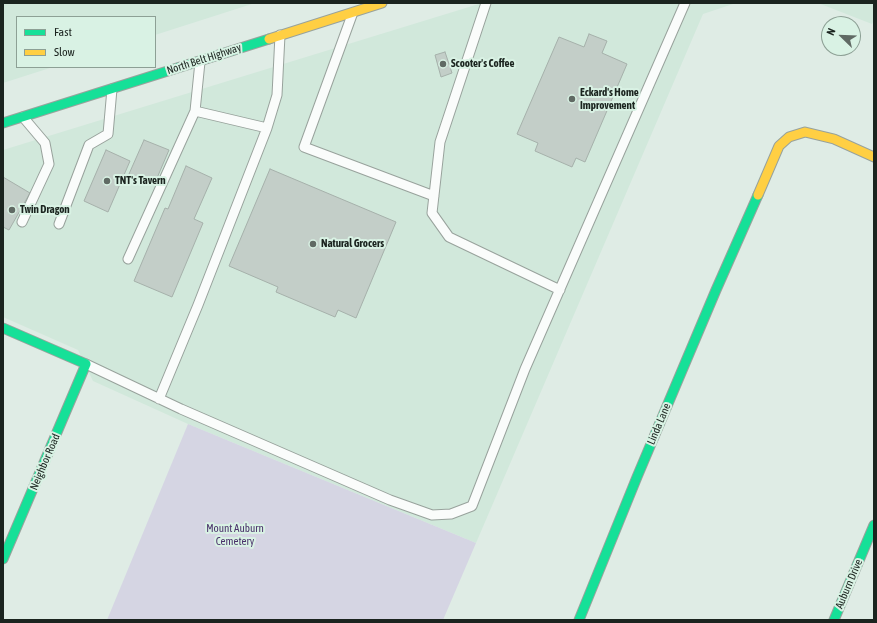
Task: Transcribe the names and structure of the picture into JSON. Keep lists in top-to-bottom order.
{
  "streets": {
    "street": [
      "North Belt Highway",
      "Linda Lane",
      "Neighbor Road",
      "Auburn Drive"
    ]
  },
  "parks": ["Mount Auburn Cemetery"],
  "places": [
    "Scooter's Coffee",
    "Eckard's Home Improvement",
    "TNT's Tavern",
    "Twin Dragon",
    "Natural Grocers"
  ],
  "legend": ["Fast", "Slow"],
  "north": "top left"
}
